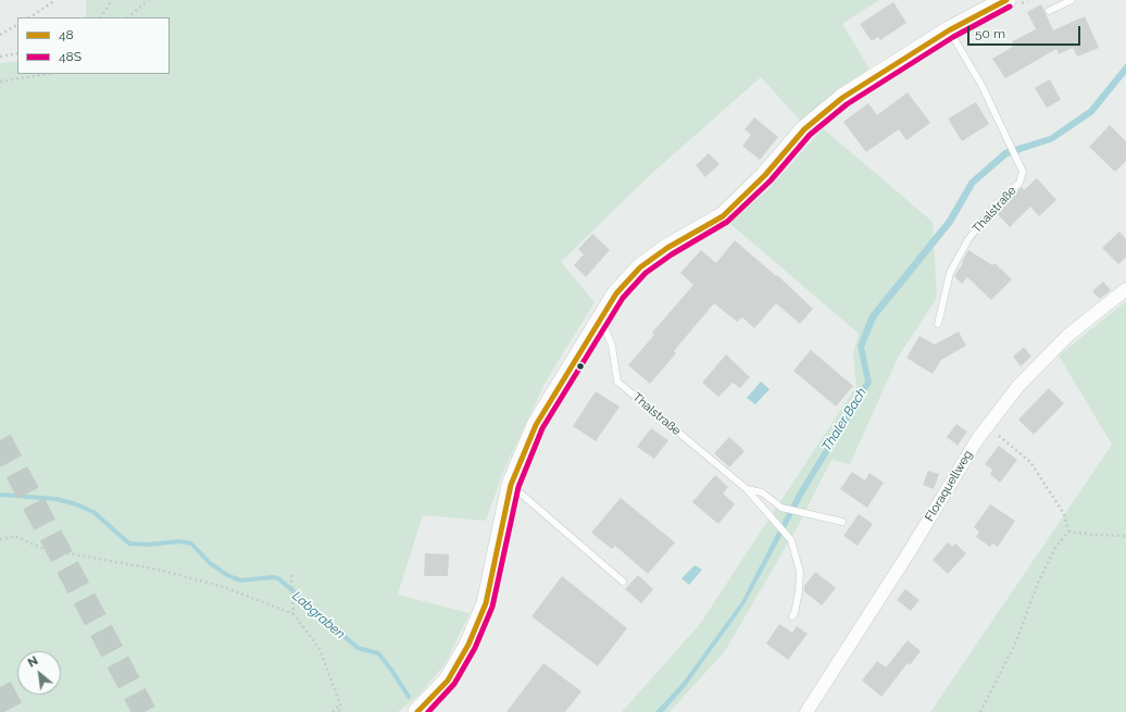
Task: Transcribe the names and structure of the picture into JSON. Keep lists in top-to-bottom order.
{
  "streets": {
    "street": ["Floraquellweg"],
    "lane": ["Thalstraße"]
  },
  "water": ["Thaler Bach", "Labgraben"],
  "lines": ["transit line 48", "transit line 48S"],
  "legend": ["48", "48S"],
  "scale_bar": "50 m",
  "north": "top left"
}
